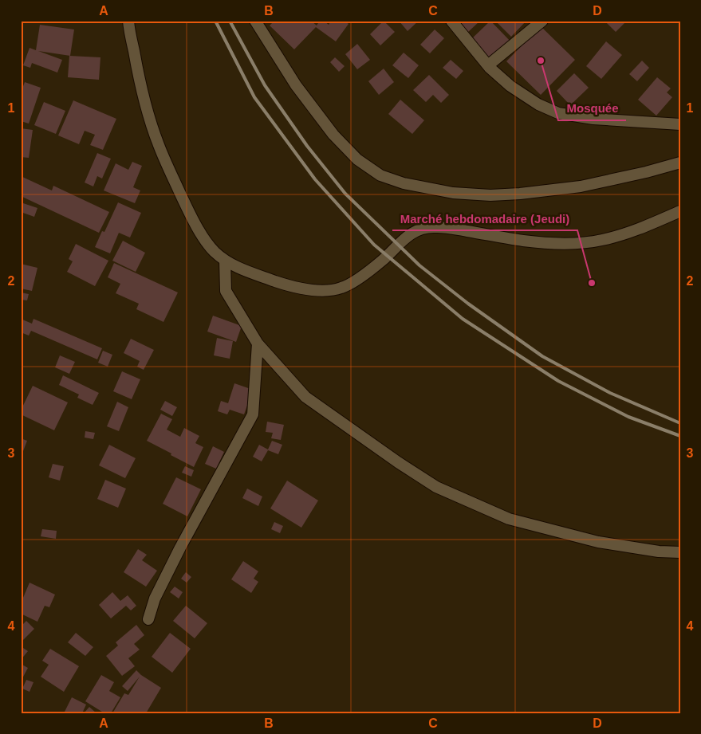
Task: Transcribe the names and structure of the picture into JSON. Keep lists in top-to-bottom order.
{
  "places": ["Mosquée", "Marché hebdomadaire (Jeudi)"],
  "grid": {
    "columns": [
      "A",
      "B",
      "C",
      "D"
    ],
    "rows": [
      "1",
      "2",
      "3",
      "4"
    ]
  }
}
